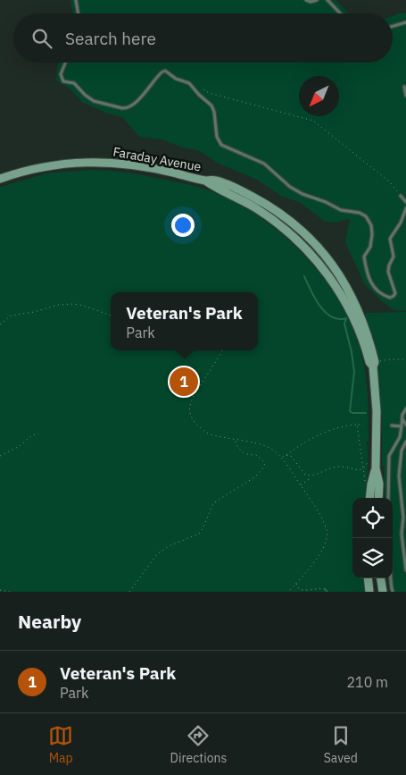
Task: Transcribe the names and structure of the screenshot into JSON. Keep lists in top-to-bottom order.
{
  "streets": {
    "main road": ["Faraday Avenue"]
  },
  "north": "bottom left",
  "page": {
    "search": "Search here",
    "popup": ["Veteran's Park", "Park"],
    "pins": "1",
    "heading": "Nearby",
    "list": [
      {
        "mark": "1",
        "name": "Veteran's Park",
        "note": "Park",
        "value": "210 m"
      }
    ],
    "nav": ["Map", "Directions", "Saved"]
  }
}
